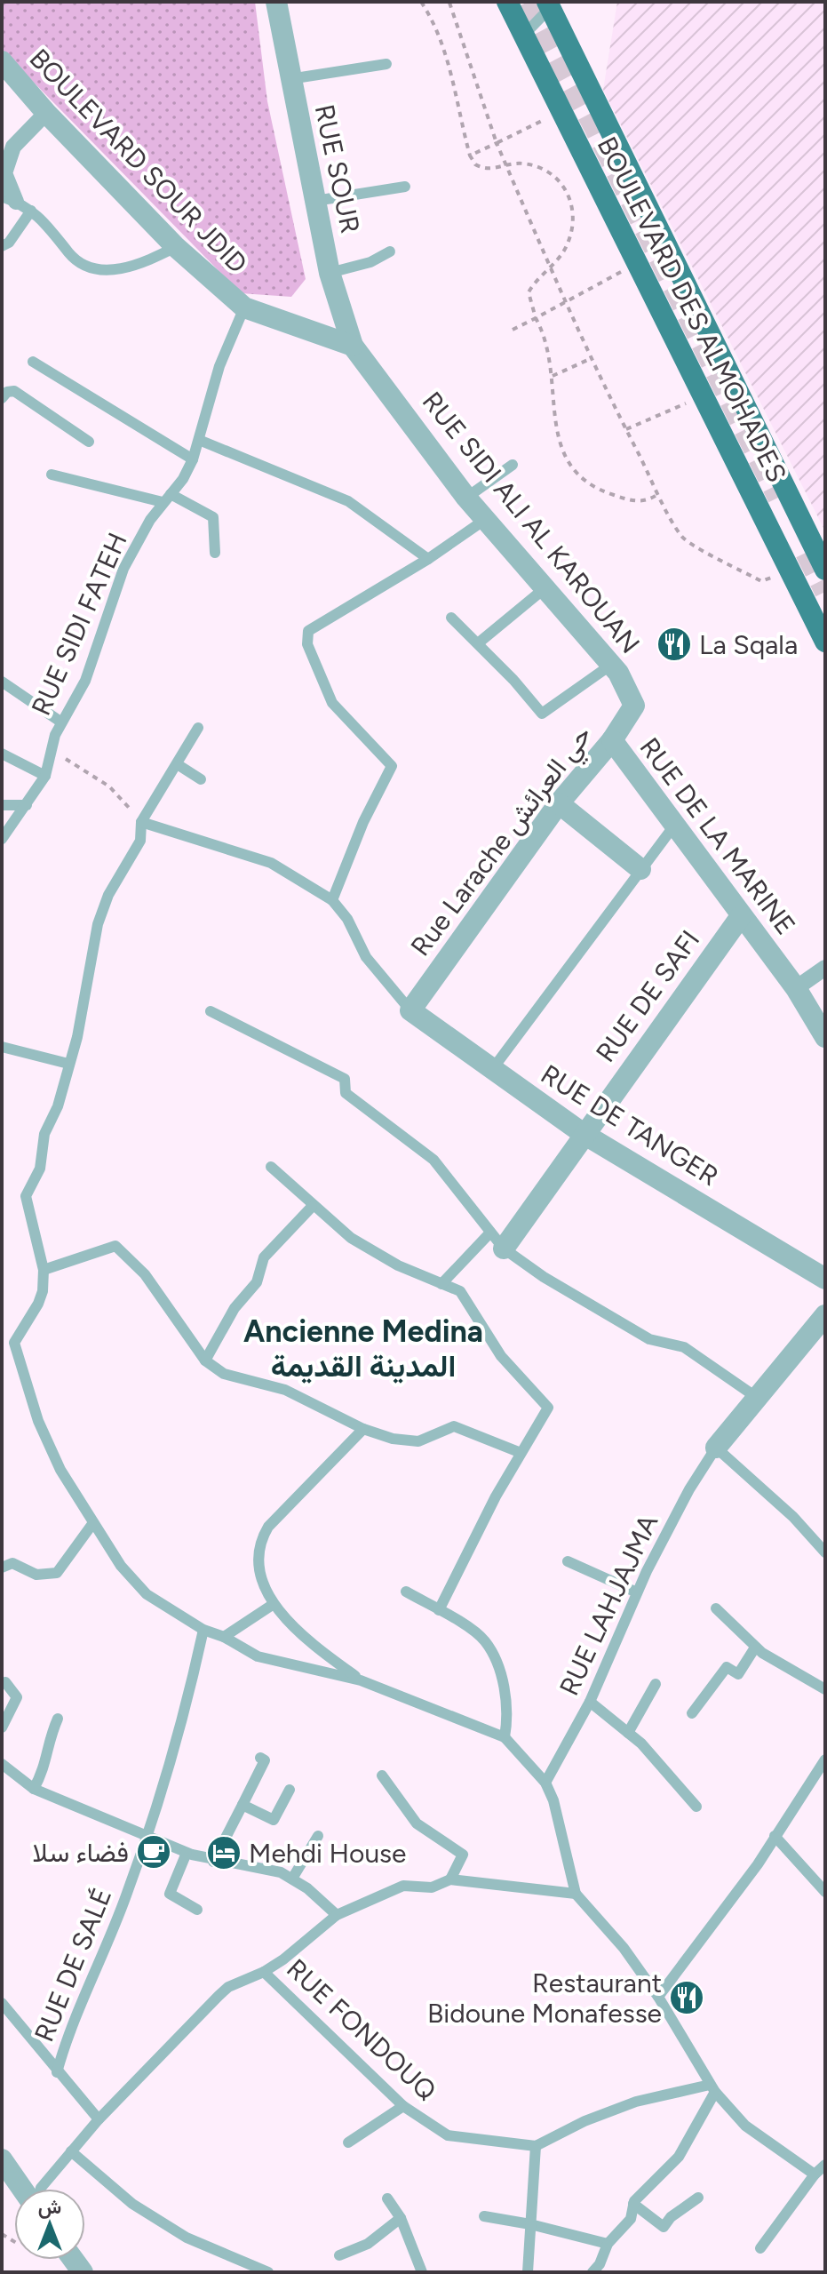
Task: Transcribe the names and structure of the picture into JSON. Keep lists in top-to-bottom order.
{
  "streets": {
    "main road": ["BOULEVARD DES ALMOHADES"],
    "street": [
      "BOULEVARD SOUR JDID",
      "RUE SOUR",
      "RUE SIDI ALI AL KAROUAN",
      "RUE DE LA MARINE",
      "Rue Larache حي العرائش",
      "RUE DE SAFI",
      "RUE DE TANGER"
    ],
    "lane": [
      "RUE SIDI FATEH",
      "RUE LAHJAJMA",
      "RUE DE SALÉ",
      "RUE FONDOUQ"
    ]
  },
  "crossings": [
    ["BOULEVARD SOUR JDID", "RUE SOUR"],
    ["BOULEVARD SOUR JDID", "RUE SIDI ALI AL KAROUAN"],
    ["BOULEVARD SOUR JDID", "RUE SIDI FATEH"],
    ["RUE SOUR", "RUE SIDI ALI AL KAROUAN"],
    ["RUE SIDI ALI AL KAROUAN", "Rue Larache حي العرائش"],
    ["RUE DE LA MARINE", "Rue Larache حي العرائش"],
    ["RUE DE LA MARINE", "RUE DE SAFI"],
    ["Rue Larache حي العرائش", "RUE DE TANGER"],
    ["RUE DE SAFI", "RUE DE TANGER"]
  ],
  "districts": ["Ancienne Medina المدينة القديمة"],
  "places": {
    "restaurant": ["La Sqala", "Restaurant Bidoune Monafesse"],
    "cafe": ["فضاء سلا"],
    "hotel": ["Mehdi House"]
  },
  "north": "top"
}
